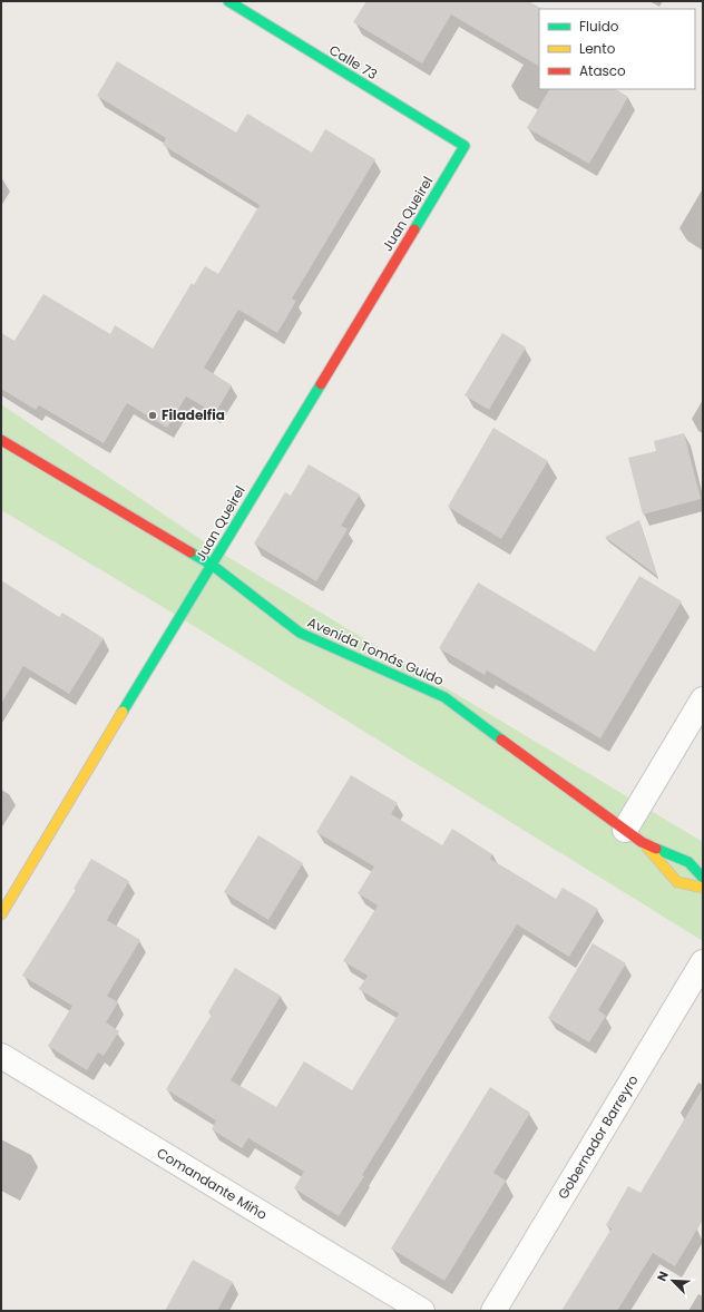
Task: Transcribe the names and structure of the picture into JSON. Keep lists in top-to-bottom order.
{
  "streets": {
    "street": [
      "Calle 73",
      "Juan Queirel",
      "Avenida Tomás Guido",
      "Gobernador Barreyro",
      "Comandante Miño"
    ]
  },
  "crossings": [
    ["Calle 73", "Juan Queirel"],
    ["Juan Queirel", "Avenida Tomás Guido"]
  ],
  "places": ["Filadelfia"],
  "legend": ["Fluido", "Lento", "Atasco"],
  "north": "top left"
}
